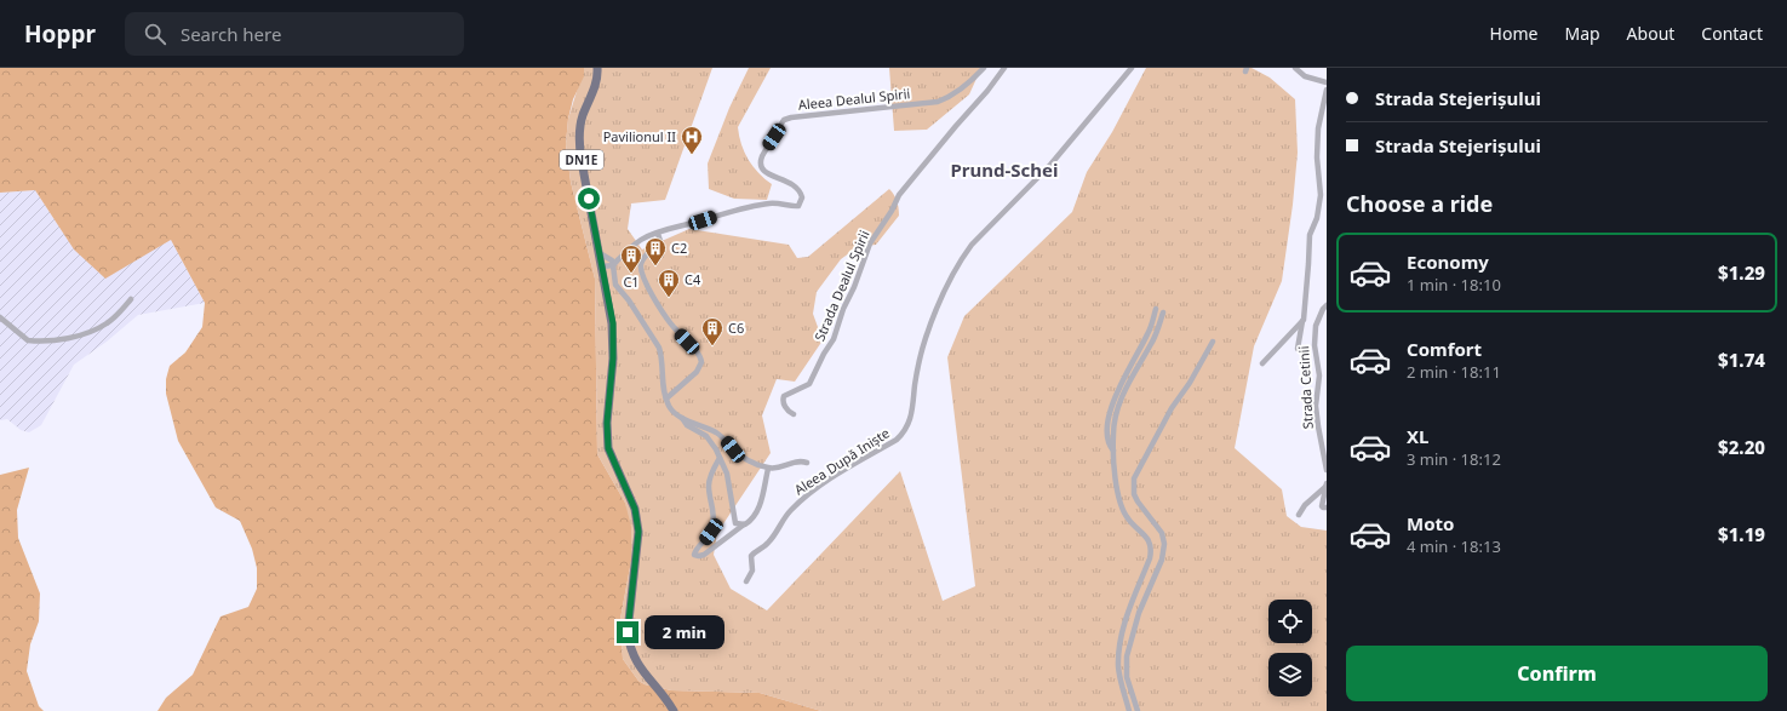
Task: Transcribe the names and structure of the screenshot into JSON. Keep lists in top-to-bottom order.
{
  "streets": {
    "main road": ["DN1E"],
    "street": [
      "Aleea Dealul Spirii",
      "Strada Dealul Spirii",
      "Strada Cetinii",
      "Aleea După Iniște"
    ]
  },
  "districts": ["Prund-Schei"],
  "places": {
    "hospital": ["Pavilionul II"],
    "building": [
      "C2",
      "C1",
      "C4",
      "C6"
    ]
  },
  "page": {
    "header": "Hoppr",
    "search": "Search here",
    "nav": [
      "Home",
      "Map",
      "About",
      "Contact"
    ],
    "banner": ["Strada Stejerișului", "Strada Stejerișului"],
    "heading": "Choose a ride",
    "list": [
      {
        "name": "Economy",
        "note": "1 min · 18:10",
        "value": "$1.29"
      },
      {
        "name": "Comfort",
        "note": "2 min · 18:11",
        "value": "$1.74"
      },
      {
        "name": "XL",
        "note": "3 min · 18:12",
        "value": "$2.20"
      },
      {
        "name": "Moto",
        "note": "4 min · 18:13",
        "value": "$1.19"
      }
    ],
    "bubble": "2 min",
    "buttons": "Confirm"
  }
}
